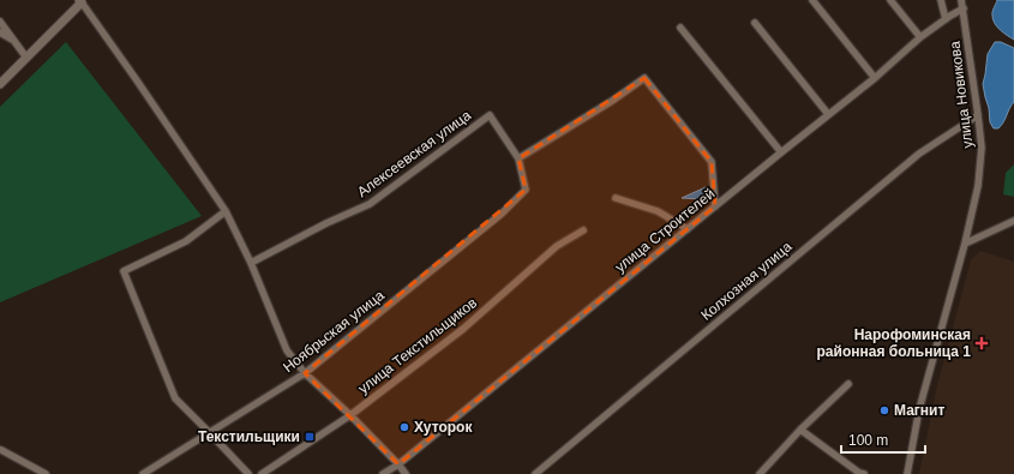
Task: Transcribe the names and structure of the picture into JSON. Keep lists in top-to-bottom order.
{
  "streets": {
    "street": [
      "улица Новикова",
      "Алексеевская улица",
      "улица Строителей",
      "Колхозная улица",
      "Ноябрьская улица",
      "улица Текстильщиков"
    ]
  },
  "crossings": [
    ["улица Новикова", "улица Строителей"],
    ["улица Новикова", "Колхозная улица"],
    ["Алексеевская улица", "Ноябрьская улица"]
  ],
  "places": {
    "health": ["Нарофоминская районная больница 1"],
    "other": ["Магнит", "Хуторок"],
    "transit": ["Текстильщики"]
  },
  "scale_bar": "100 m"
}
